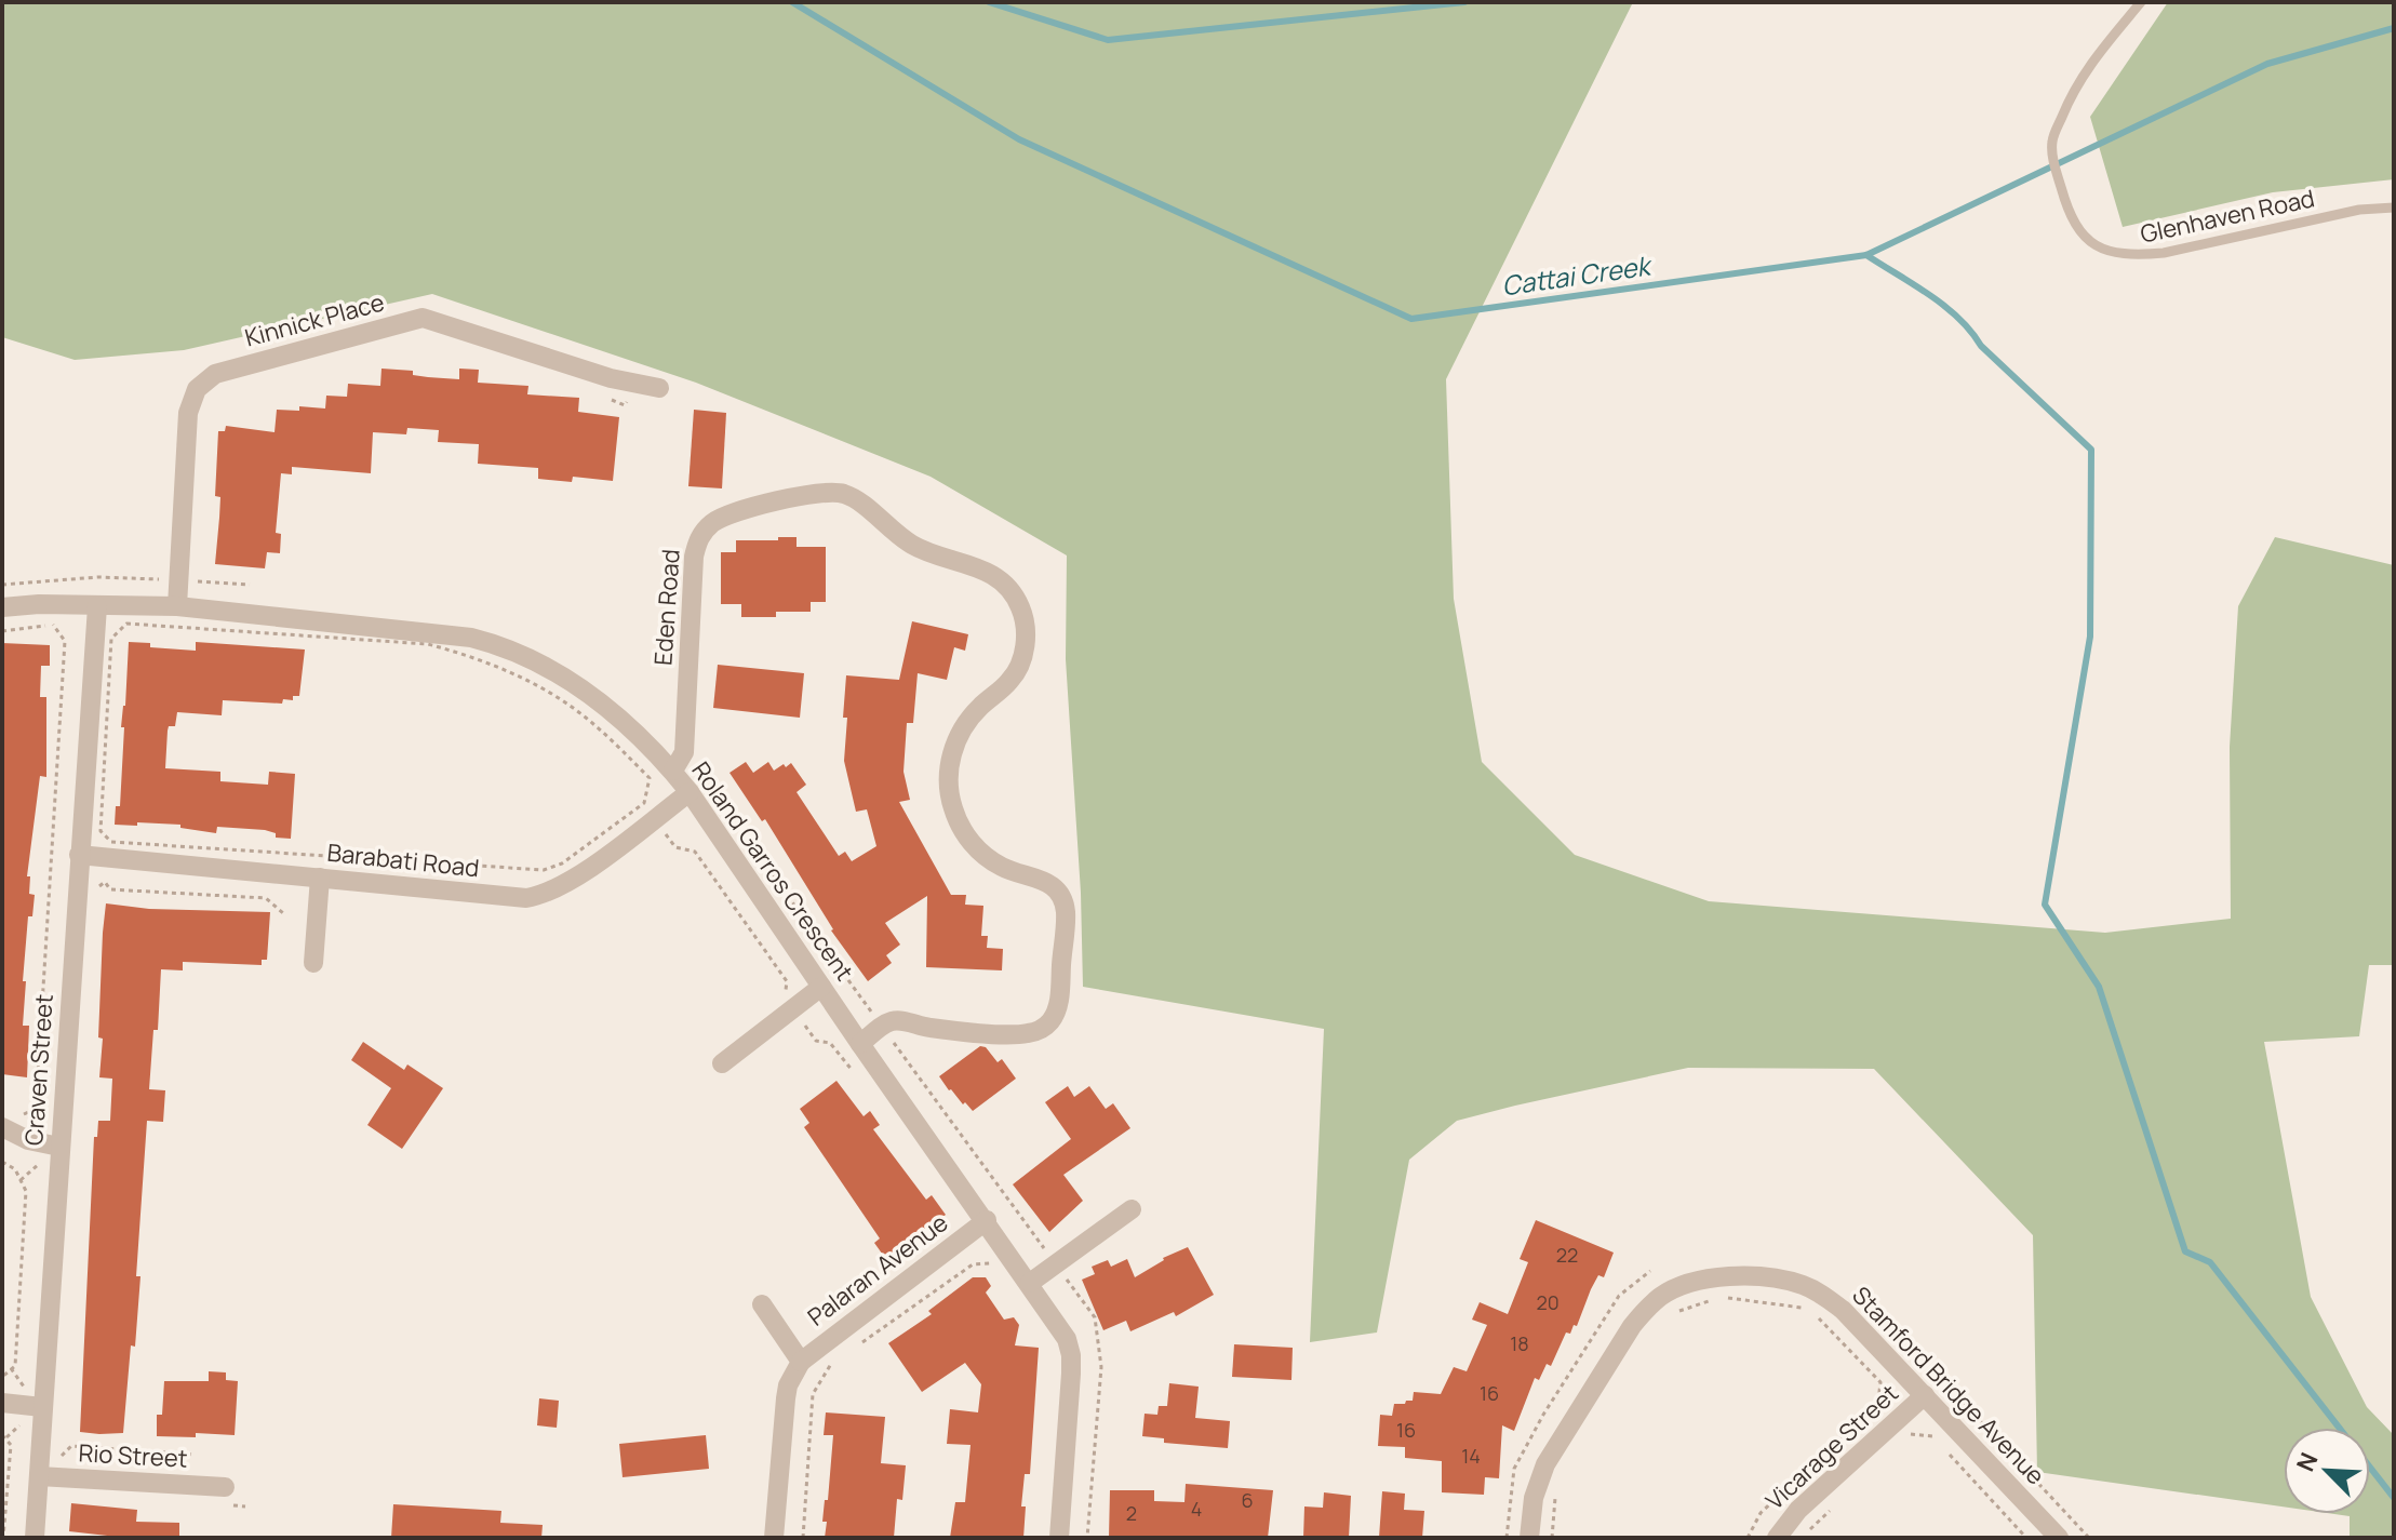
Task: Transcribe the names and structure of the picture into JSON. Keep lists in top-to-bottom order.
{
  "streets": {
    "street": [
      "Kinnick Place",
      "Eden Road",
      "Barabati Road",
      "Roland Garros Crescent",
      "Craven Street",
      "Palaran Avenue",
      "Stamford Bridge Avenue",
      "Vicarage Street",
      "Rio Street"
    ],
    "lane": ["Glenhaven Road"]
  },
  "crossings": [
    ["Kinnick Place", "Roland Garros Crescent"],
    ["Eden Road", "Roland Garros Crescent"],
    ["Barabati Road", "Roland Garros Crescent"],
    ["Barabati Road", "Craven Street"],
    ["Roland Garros Crescent", "Craven Street"],
    ["Roland Garros Crescent", "Palaran Avenue"],
    ["Craven Street", "Rio Street"],
    ["Stamford Bridge Avenue", "Vicarage Street"]
  ],
  "water": ["Cattai Creek"],
  "house_numbers": [
    "22",
    "20",
    "18",
    "16",
    "16",
    "14",
    "6",
    "4",
    "2"
  ],
  "north": "top left"
}
